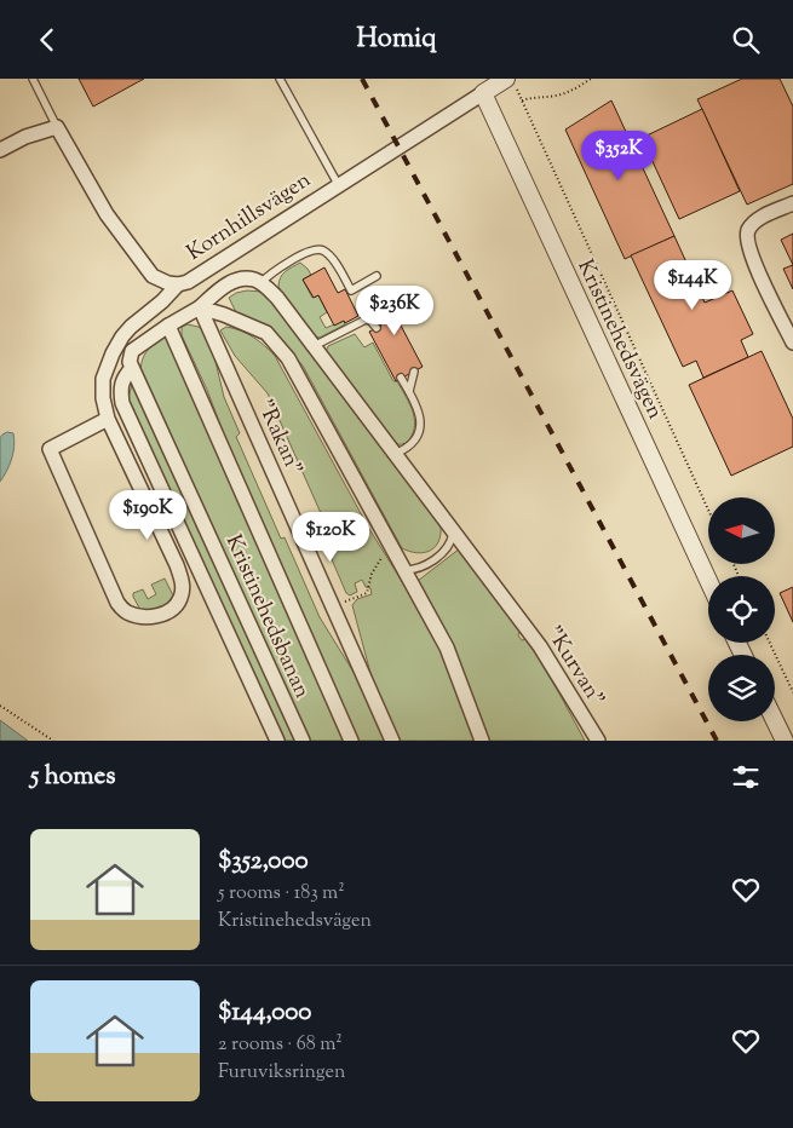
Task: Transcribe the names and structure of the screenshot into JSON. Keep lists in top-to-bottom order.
{
  "streets": {
    "street": [
      "Kornhillsvägen",
      "Kristinehedsvägen",
      "\"Rakan\"",
      "Kristinehedsbanan",
      "\"Kurvan\""
    ]
  },
  "crossings": [
    ["Kornhillsvägen", "Kristinehedsvägen"]
  ],
  "north": "left",
  "page": {
    "header": "Homiq",
    "price": [
      "$352K",
      "$144K",
      "$236K",
      "$190K",
      "$120K"
    ],
    "heading": "5 homes",
    "list": [
      {
        "name": "$352,000",
        "note": "5 rooms · 183 m² · Kristinehedsvägen"
      },
      {
        "name": "$144,000",
        "note": "2 rooms · 68 m² · Furuviksringen"
      }
    ]
  }
}
